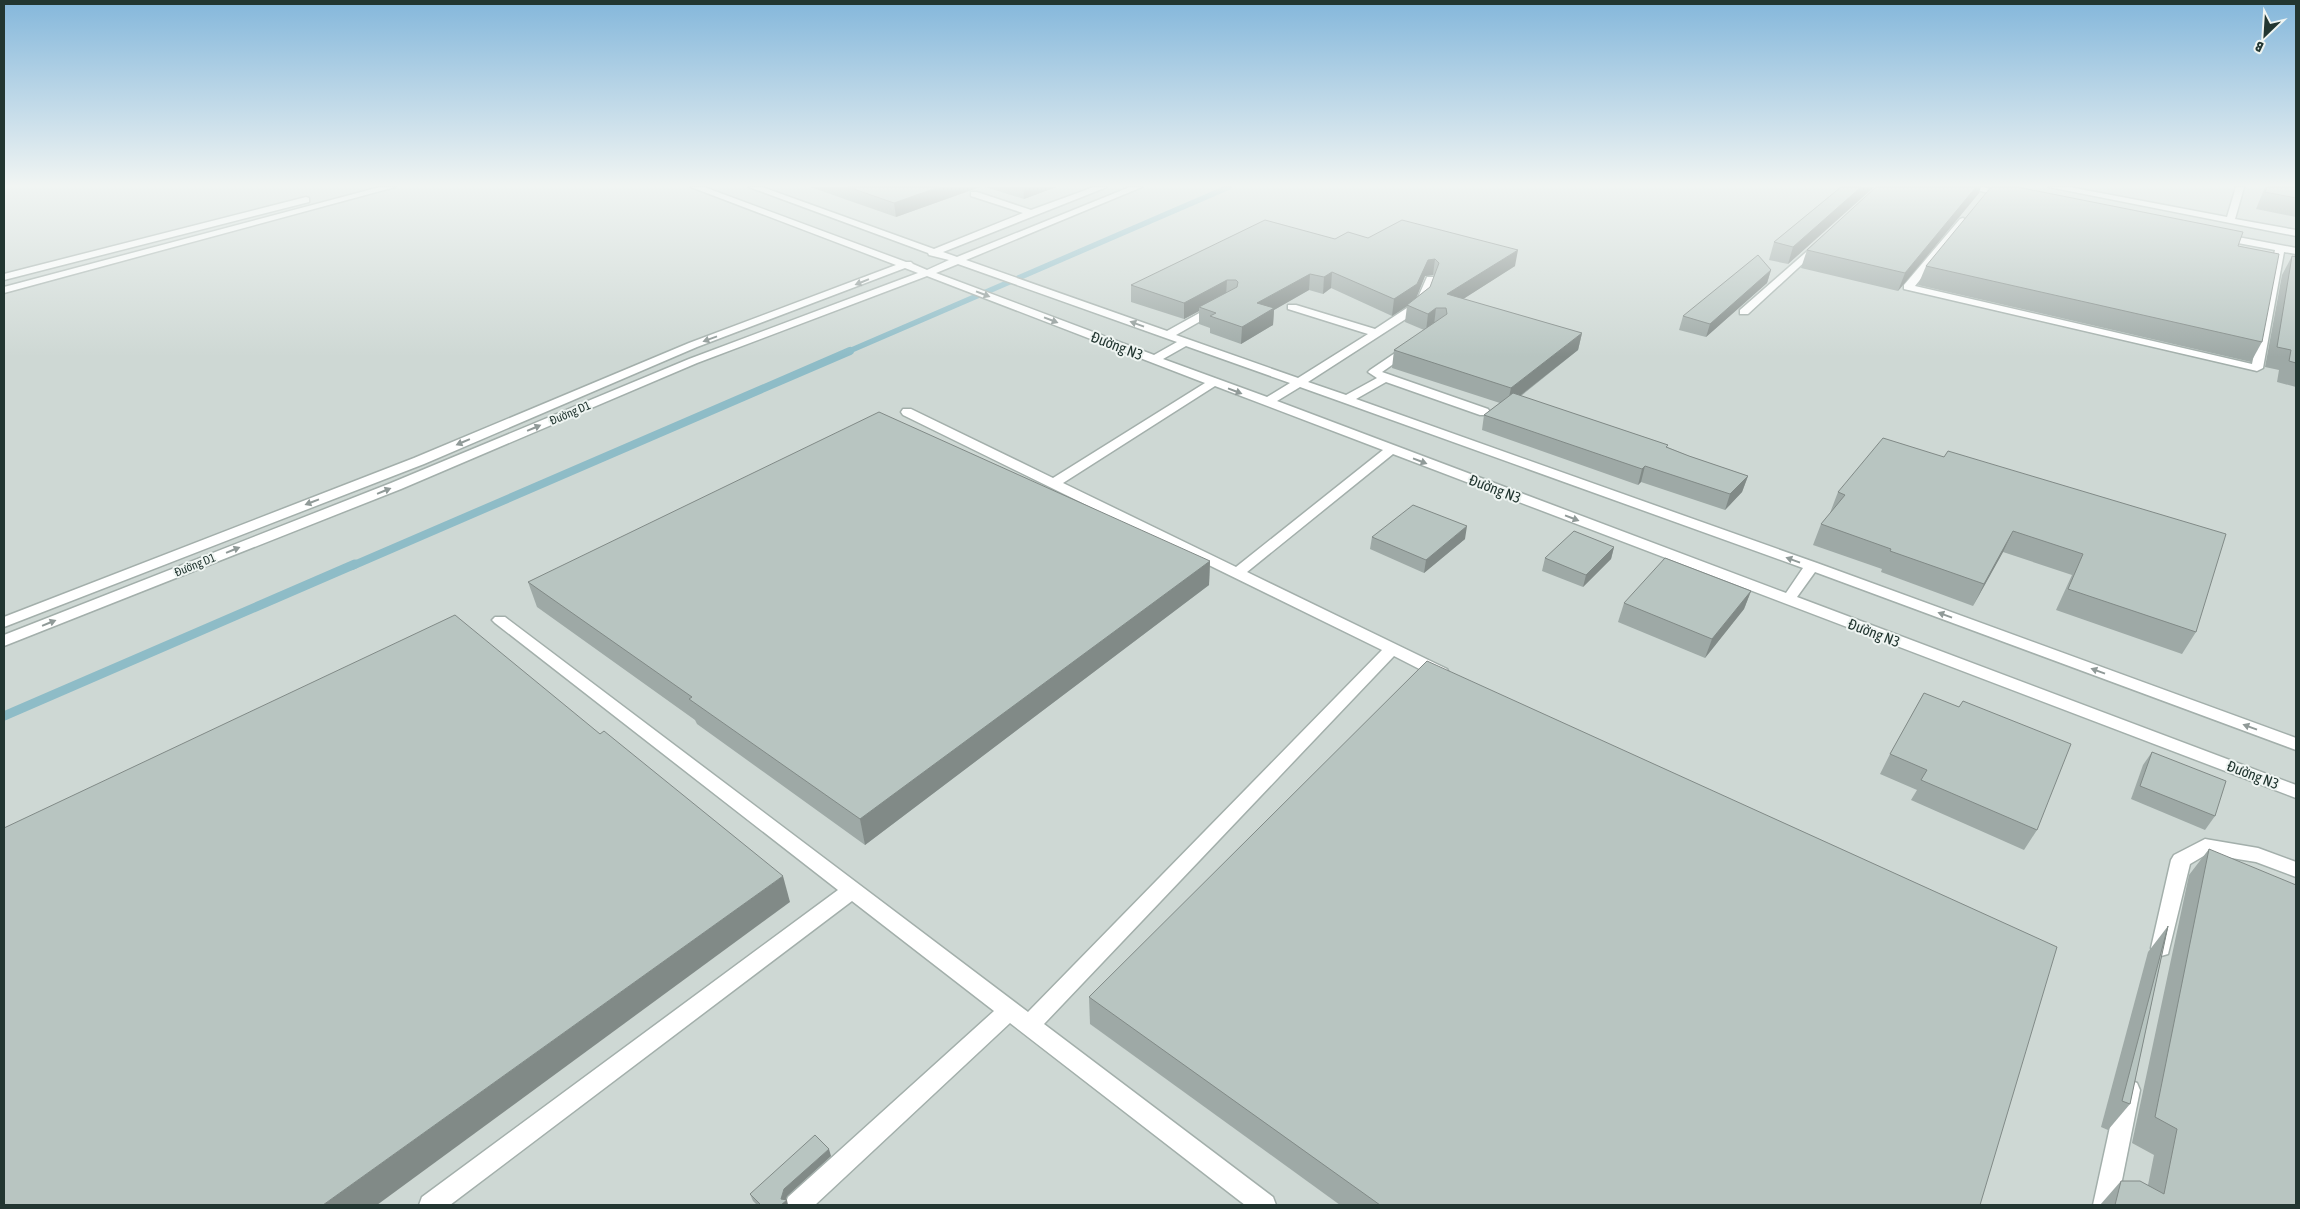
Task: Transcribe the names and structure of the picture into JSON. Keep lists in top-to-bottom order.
{
  "streets": {
    "street": ["Đường N3", "Đường D1"]
  },
  "crossings": [
    ["Đường N3", "Đường D1"]
  ],
  "north": "bottom left"
}
